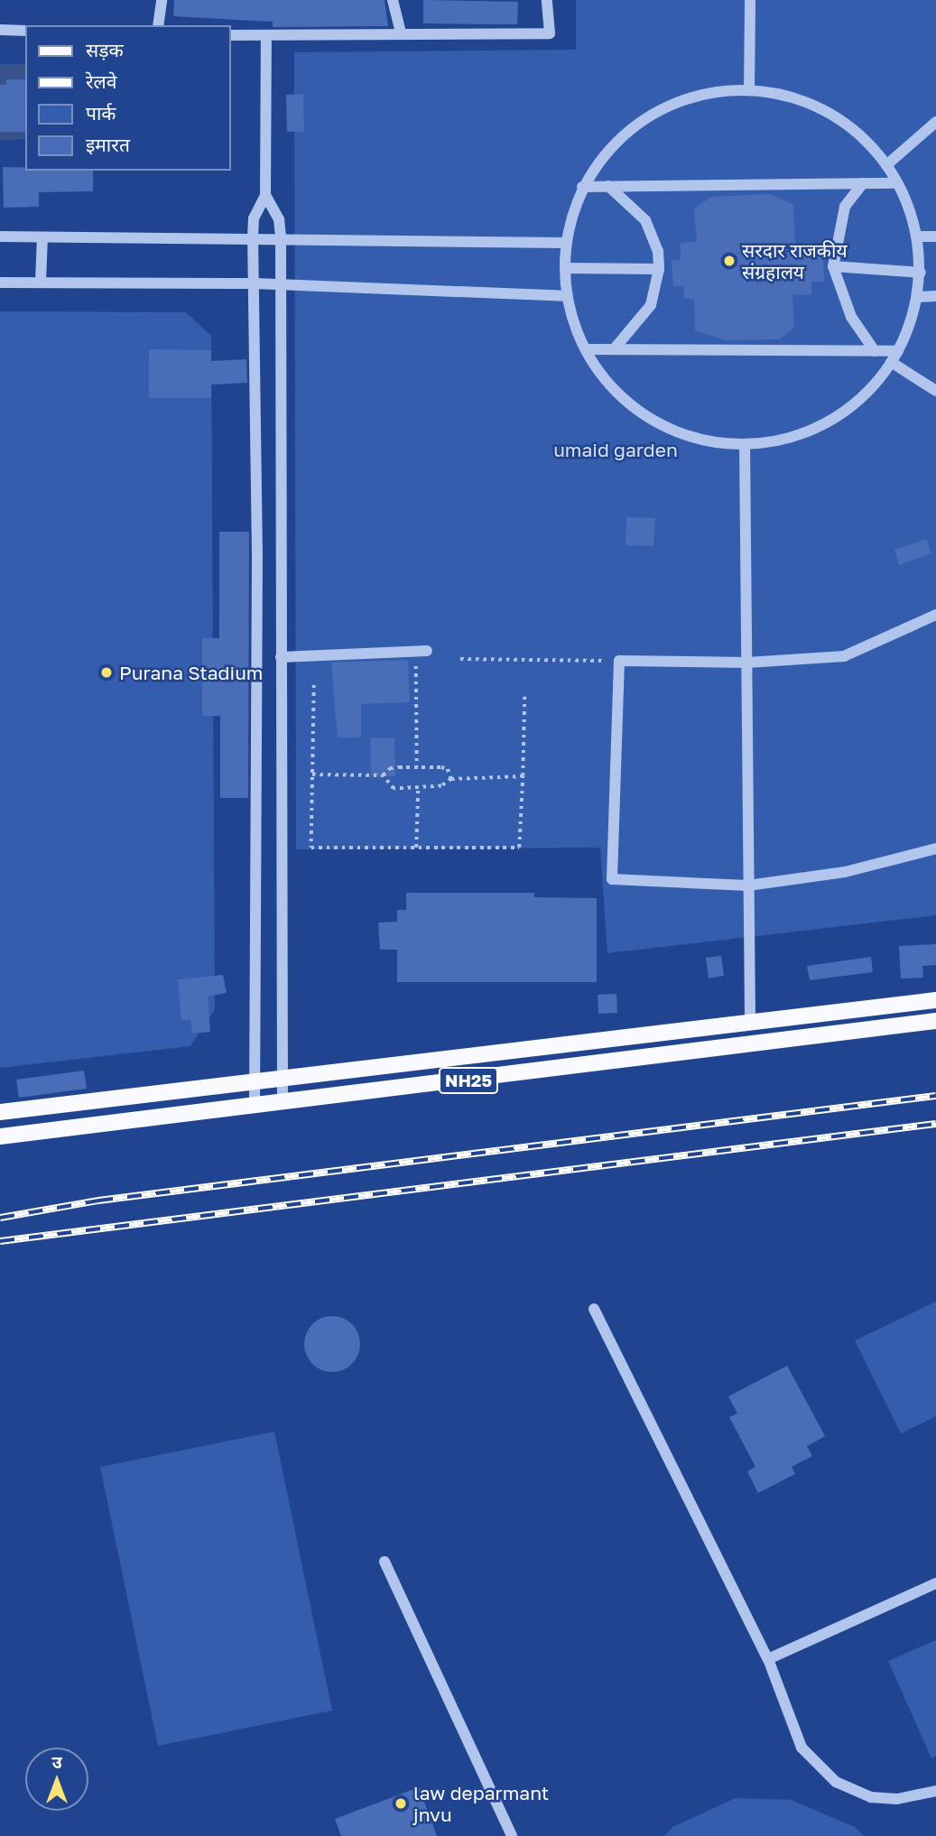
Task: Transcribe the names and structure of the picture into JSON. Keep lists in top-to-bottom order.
{
  "streets": {
    "main road": ["NH25"]
  },
  "parks": ["umaid garden"],
  "places": ["सरदार राजकीय संग्रहालय", "Purana Stadium", "law deparmant jnvu"],
  "legend": [
    "सड़क",
    "रेलवे",
    "पार्क",
    "इमारत"
  ],
  "north": "top"
}
